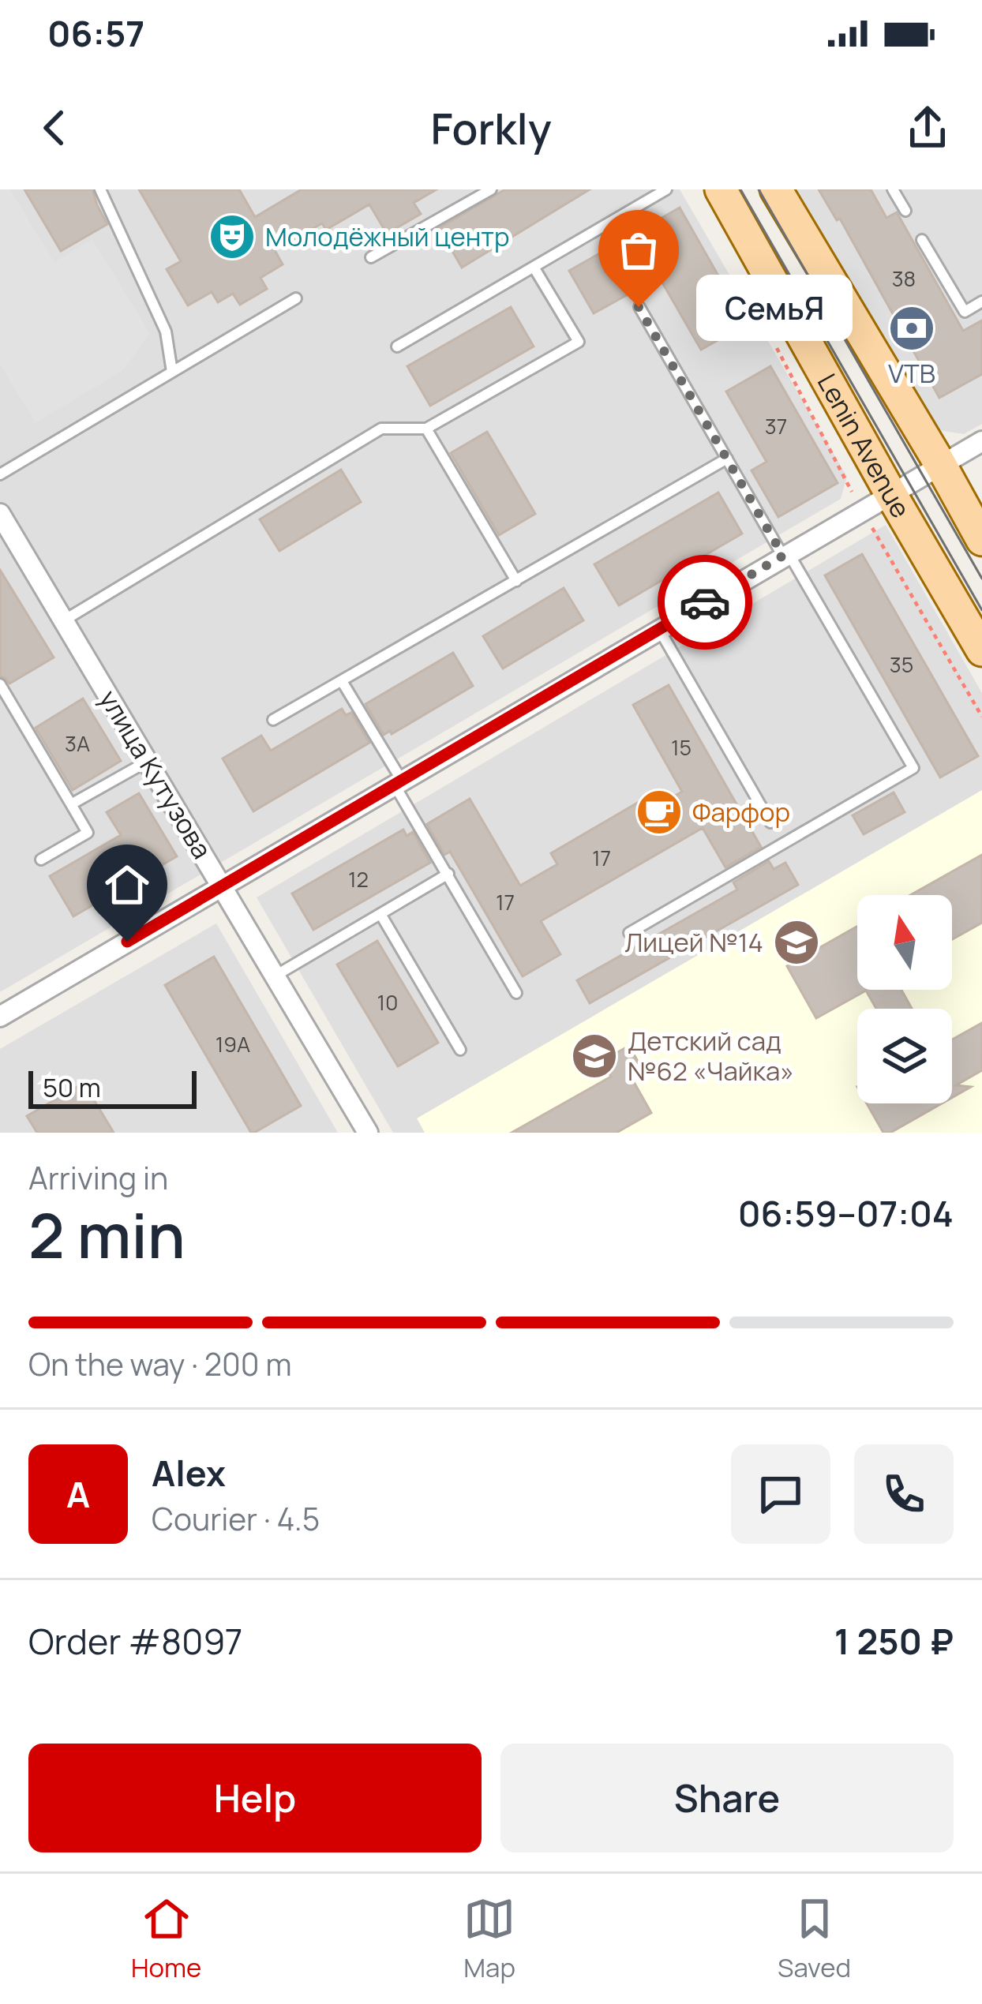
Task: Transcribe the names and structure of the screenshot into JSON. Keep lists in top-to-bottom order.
{
  "streets": {
    "main road": ["Lenin Avenue"],
    "street": ["улица Кутузова"]
  },
  "places": {
    "theatre": ["Молодёжный центр"],
    "other": ["СемьЯ"],
    "bank": ["VTB"],
    "cafe": ["Фарфор"],
    "school or university": ["Лицей №14", "Детский сад №62 «Чайка»"]
  },
  "house_numbers": [
    "38",
    "37",
    "35",
    "3А",
    "15",
    "17",
    "12",
    "17",
    "10",
    "19А"
  ],
  "scale_bar": "50 m",
  "north": "top",
  "page": {
    "status": "06:57",
    "header": "Forkly",
    "bubble": "СемьЯ",
    "scale": "50 m",
    "heading": ["2 min", "Arriving in", "06:59–07:04"],
    "panel": [
      "Alex",
      "Courier · 4.5",
      "Order #8097",
      "1 250 ₽"
    ],
    "bar": "On the way · 200 m",
    "round": "A",
    "buttons": ["Help", "Share"],
    "tabs": ["Home", "Map", "Saved"]
  }
}
